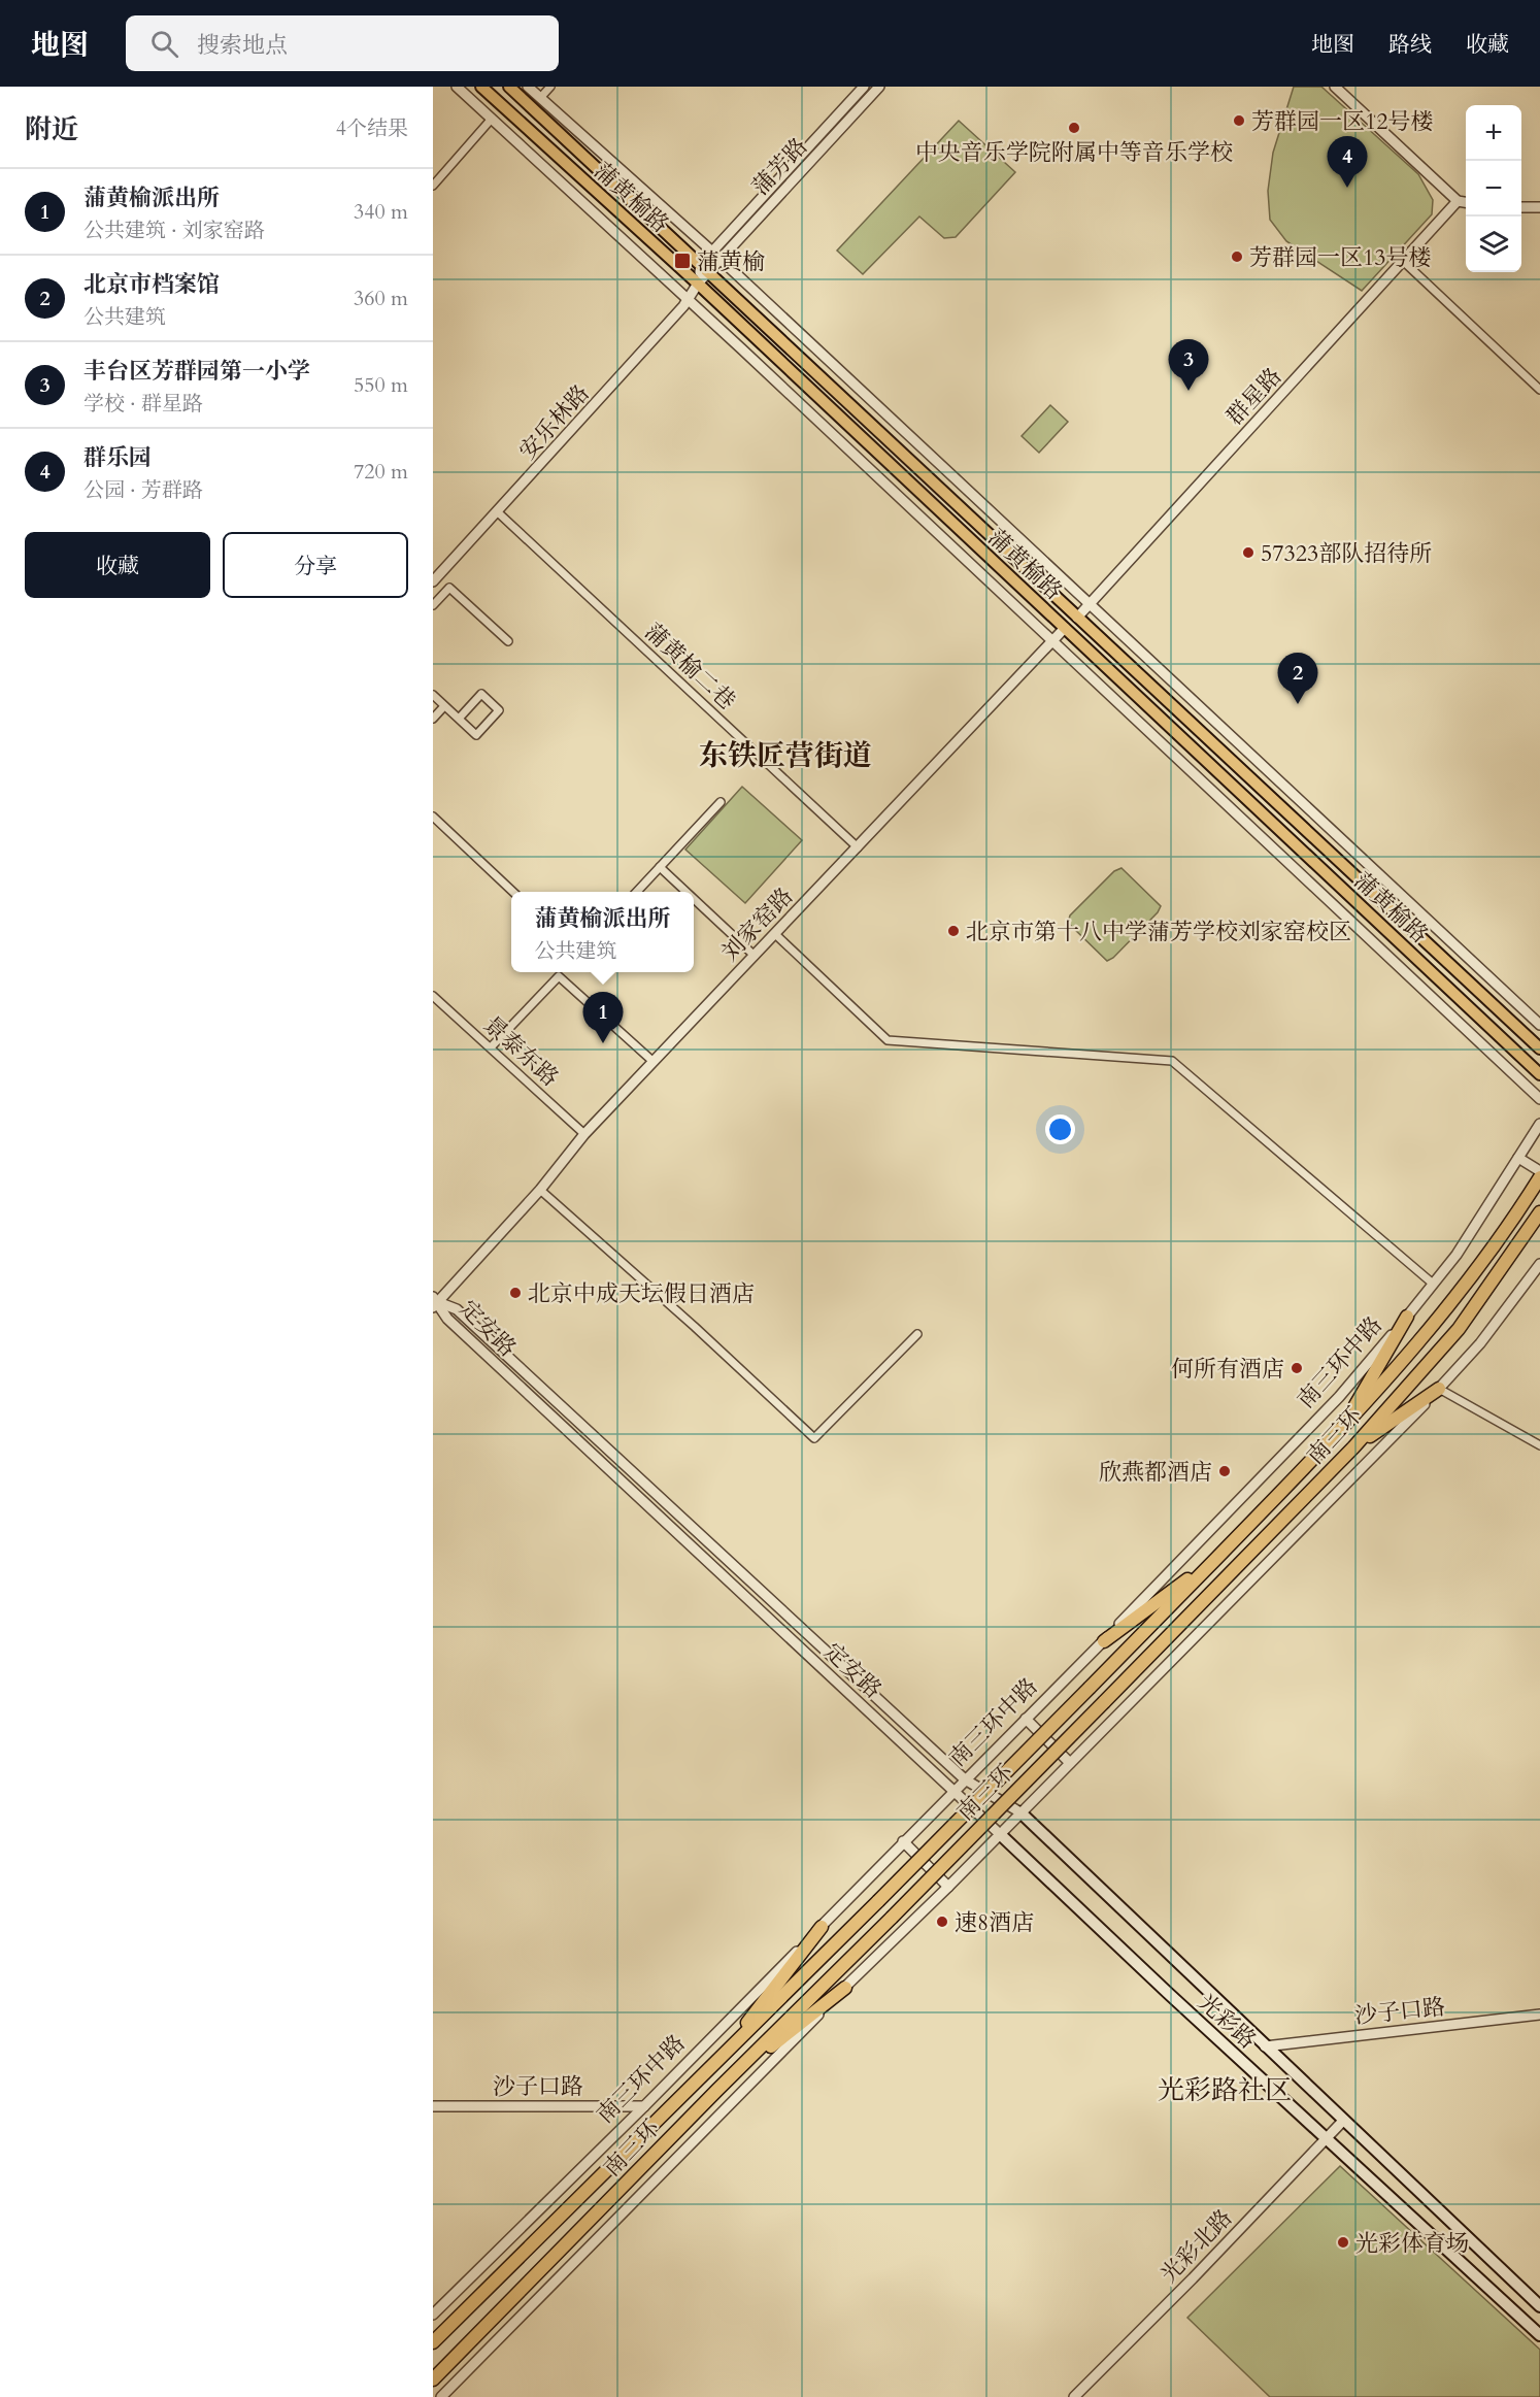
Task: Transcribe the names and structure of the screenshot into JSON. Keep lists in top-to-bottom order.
{
  "streets": {
    "highway": ["南三环"],
    "main road": ["蒲黄榆路", "光彩路"],
    "street": [
      "蒲芳路",
      "群星路",
      "安乐林路",
      "蒲黄榆二巷",
      "刘家窑路",
      "景泰东路",
      "定安路",
      "南三环中路",
      "沙子口路",
      "光彩北路"
    ]
  },
  "crossings": [
    ["蒲芳路", "蒲黄榆路"],
    ["蒲芳路", "安乐林路"],
    ["蒲黄榆路", "群星路"],
    ["蒲黄榆路", "安乐林路"],
    ["蒲黄榆路", "刘家窑路"],
    ["安乐林路", "蒲黄榆二巷"],
    ["蒲黄榆二巷", "刘家窑路"],
    ["刘家窑路", "景泰东路"],
    ["刘家窑路", "定安路"],
    ["定安路", "南三环中路"],
    ["定安路", "光彩路"],
    ["南三环中路", "沙子口路"],
    ["沙子口路", "光彩路"],
    ["光彩路", "光彩北路"]
  ],
  "districts": ["东铁匠营街道", "光彩路社区"],
  "places": {
    "other": [
      "芳群园一区12号楼",
      "中央音乐学院附属中等音乐学校",
      "芳群园一区13号楼",
      "57323部队招待所",
      "北京市第十八中学蒲芳学校刘家窑校区",
      "北京中成天坛假日酒店",
      "何所有酒店",
      "欣燕都酒店",
      "速8酒店",
      "光彩体育场"
    ],
    "transit": ["蒲黄榆"]
  },
  "page": {
    "header": "地图",
    "search": "搜索地点",
    "nav": ["地图", "路线", "收藏"],
    "heading": ["附近", "4个结果"],
    "map_buttons": ["+", "−"],
    "pins": [
      "4",
      "3",
      "2",
      "1"
    ],
    "list": [
      {
        "mark": "1",
        "name": "蒲黄榆派出所",
        "note": "公共建筑 · 刘家窑路",
        "value": "340 m"
      },
      {
        "mark": "2",
        "name": "北京市档案馆",
        "note": "公共建筑",
        "value": "360 m"
      },
      {
        "mark": "3",
        "name": "丰台区芳群园第一小学",
        "note": "学校 · 群星路",
        "value": "550 m"
      },
      {
        "mark": "4",
        "name": "群乐园",
        "note": "公园 · 芳群路",
        "value": "720 m"
      }
    ],
    "buttons": ["收藏", "分享"],
    "popup": ["蒲黄榆派出所", "公共建筑"]
  }
}
